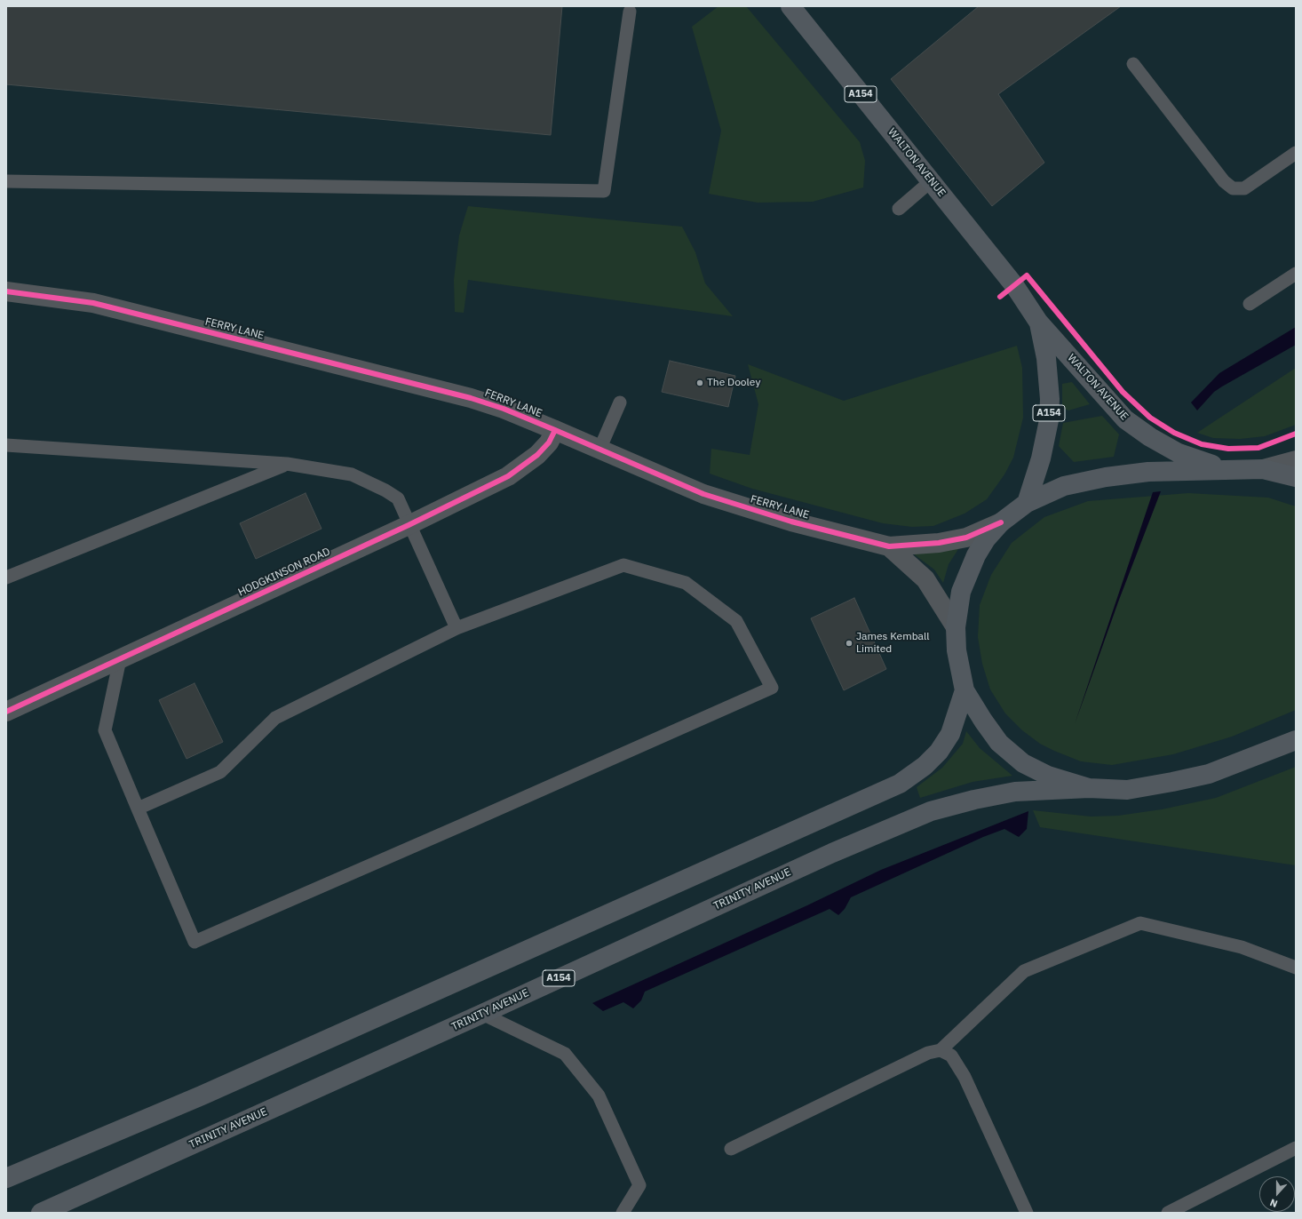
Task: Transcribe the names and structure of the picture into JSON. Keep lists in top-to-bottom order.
{
  "streets": {
    "main road": ["A154", "WALTON AVENUE", "TRINITY AVENUE"],
    "street": ["FERRY LANE", "HODGKINSON ROAD"]
  },
  "crossings": [
    ["FERRY LANE", "HODGKINSON ROAD"]
  ],
  "places": ["The Dooley", "James Kemball Limited"],
  "north": "bottom"
}
